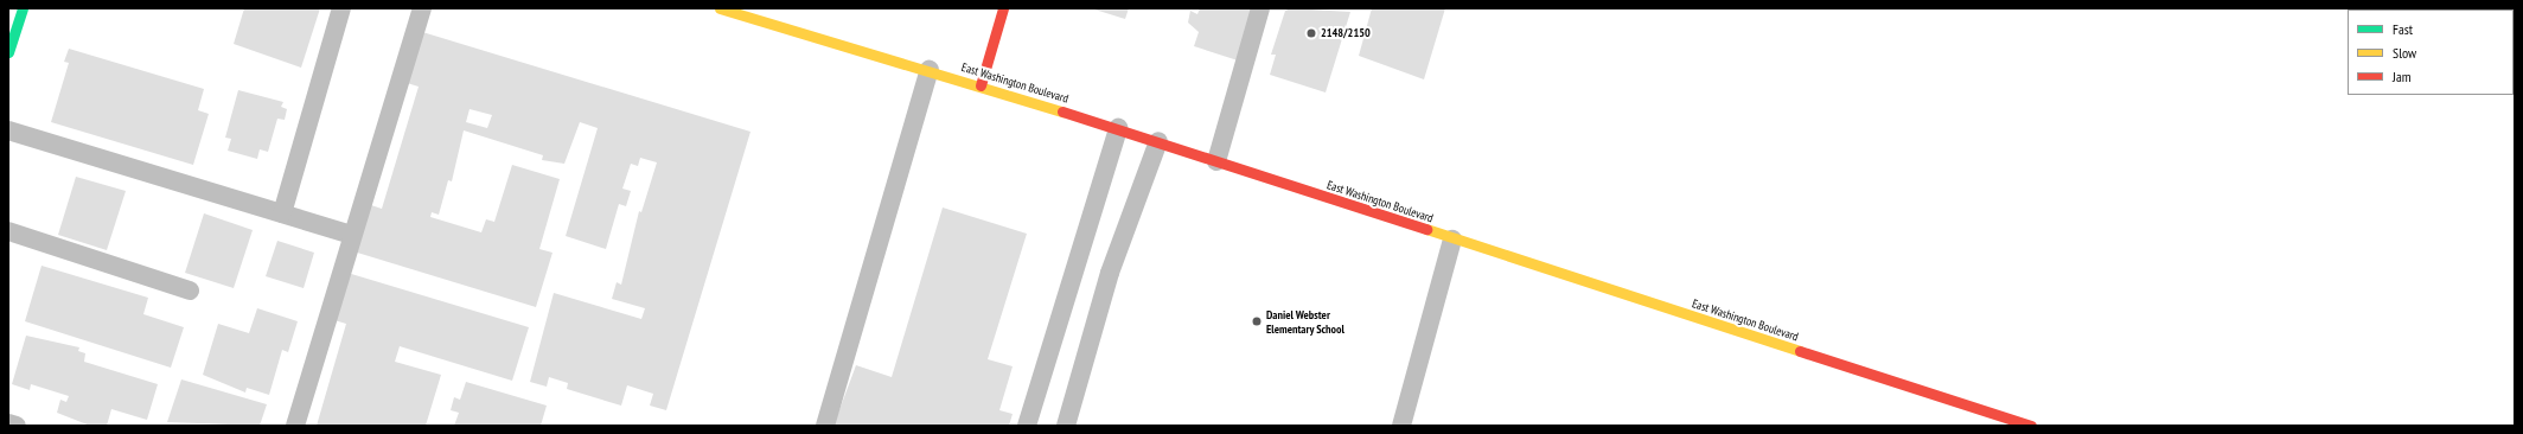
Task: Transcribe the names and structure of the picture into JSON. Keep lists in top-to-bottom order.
{
  "streets": {
    "main road": ["East Washington Boulevard"]
  },
  "places": ["2148/2150", "Daniel Webster Elementary School"],
  "legend": ["Fast", "Slow", "Jam"]
}
